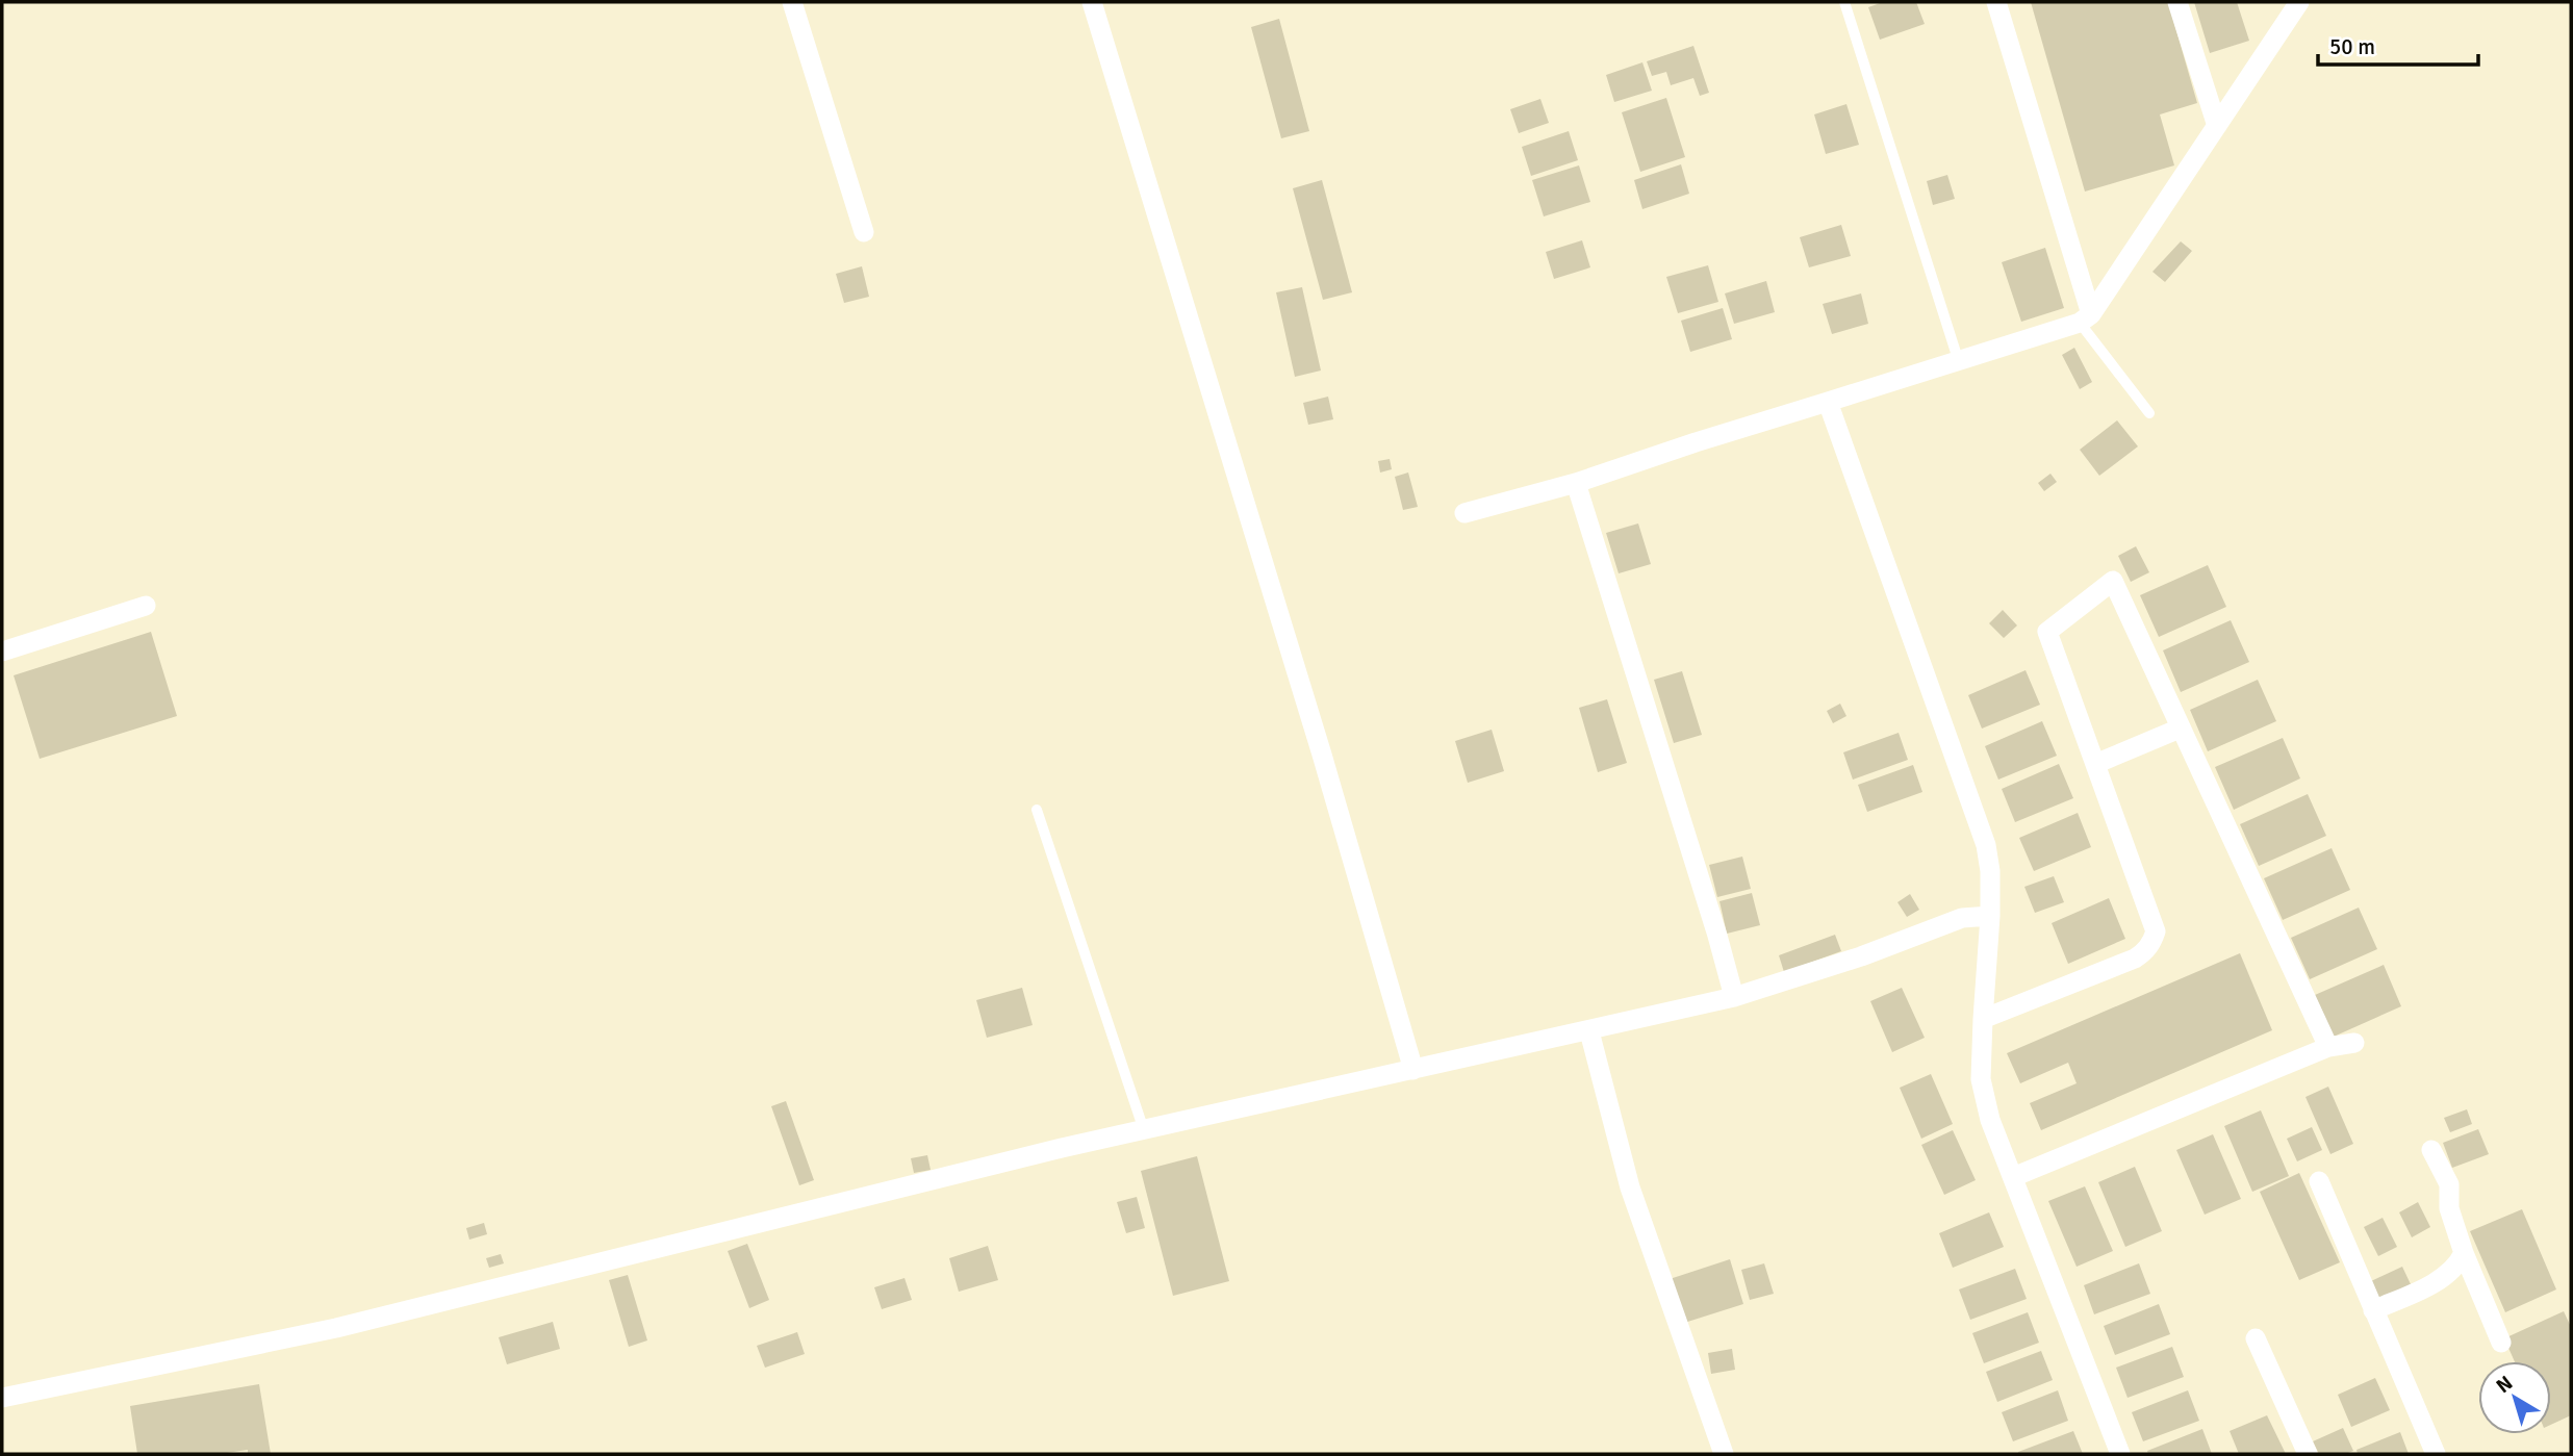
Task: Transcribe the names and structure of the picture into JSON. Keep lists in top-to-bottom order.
{
  "scale_bar": "50 m",
  "north": "top left"
}
